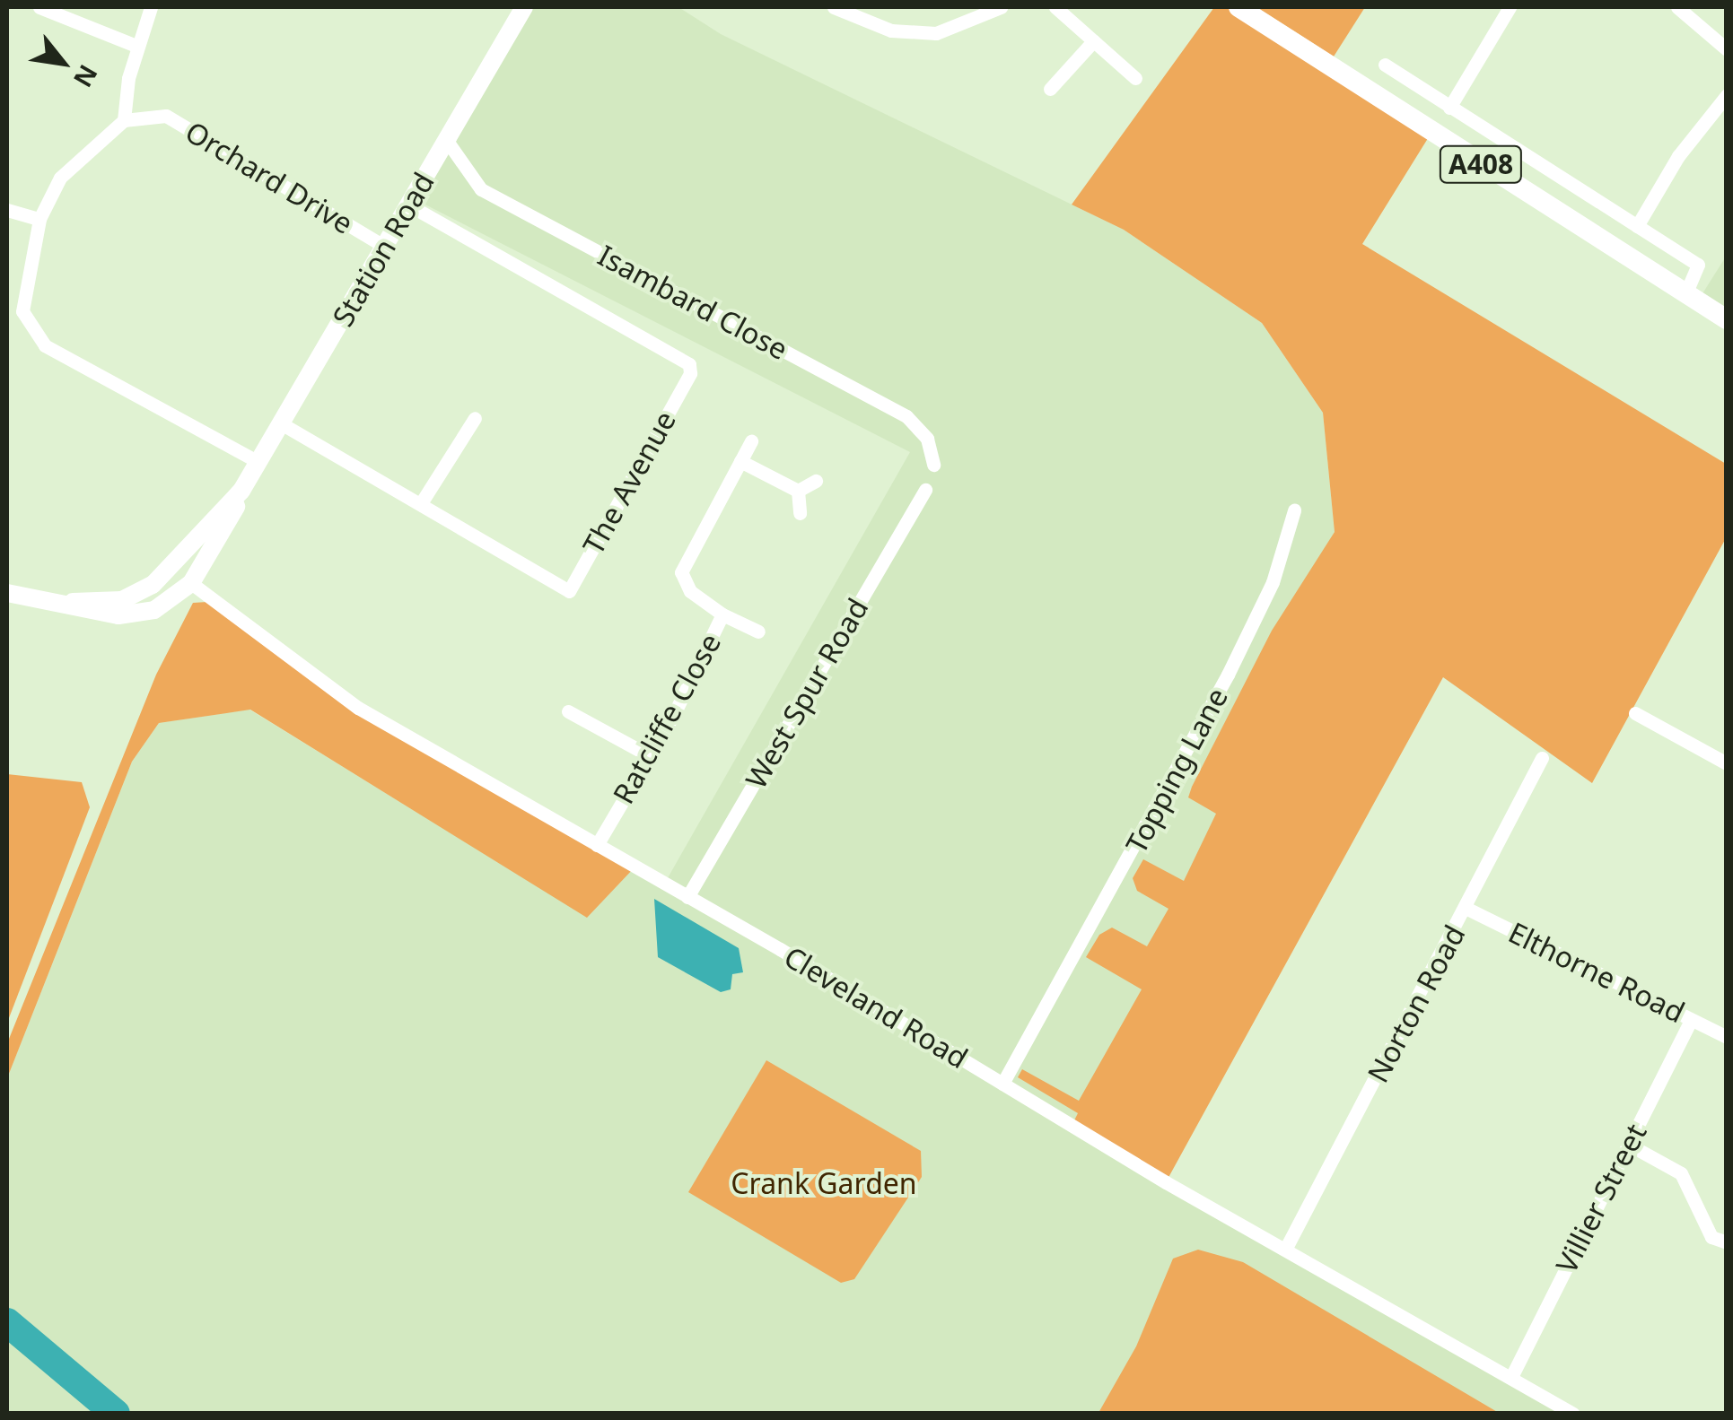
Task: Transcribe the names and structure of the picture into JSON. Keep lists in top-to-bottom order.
{
  "streets": {
    "main road": ["A408"],
    "street": [
      "Orchard Drive",
      "Station Road",
      "Isambard Close",
      "The Avenue",
      "West Spur Road",
      "Ratcliffe Close",
      "Topping Lane",
      "Elthorne Road",
      "Norton Road",
      "Cleveland Road",
      "Villier Street"
    ]
  },
  "crossings": [
    ["Orchard Drive", "Station Road"],
    ["Station Road", "Isambard Close"],
    ["Station Road", "The Avenue"],
    ["Station Road", "Cleveland Road"],
    ["West Spur Road", "Cleveland Road"],
    ["Ratcliffe Close", "Cleveland Road"],
    ["Topping Lane", "Cleveland Road"],
    ["Elthorne Road", "Norton Road"],
    ["Elthorne Road", "Villier Street"],
    ["Norton Road", "Cleveland Road"],
    ["Cleveland Road", "Villier Street"]
  ],
  "parks": ["Crank Garden"],
  "north": "bottom right"
}
